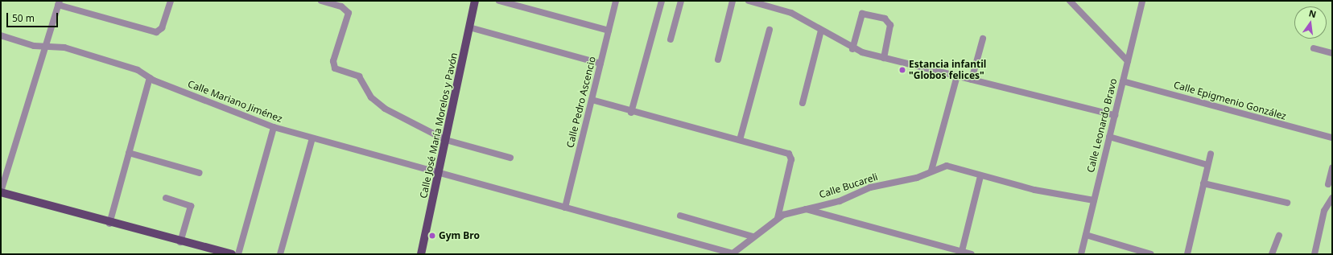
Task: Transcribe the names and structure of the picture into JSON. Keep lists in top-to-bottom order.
{
  "streets": {
    "main road": ["Calle José María Morelos y Pavón"],
    "street": [
      "Calle Epigmenio González",
      "Calle Mariano Jiménez",
      "Calle Pedro Ascencio",
      "Calle Leonardo Bravo",
      "Calle Bucareli"
    ]
  },
  "crossings": [
    ["Calle Epigmenio González", "Calle Leonardo Bravo"],
    ["Calle Mariano Jiménez", "Calle Pedro Ascencio"],
    ["Calle Mariano Jiménez", "Calle José María Morelos y Pavón"],
    ["Calle Mariano Jiménez", "Calle Bucareli"],
    ["Calle Leonardo Bravo", "Calle Bucareli"]
  ],
  "places": ["Estancia infantil \"Globos felices\"", "Gym Bro"],
  "scale_bar": "50 m",
  "north": "top"
}
